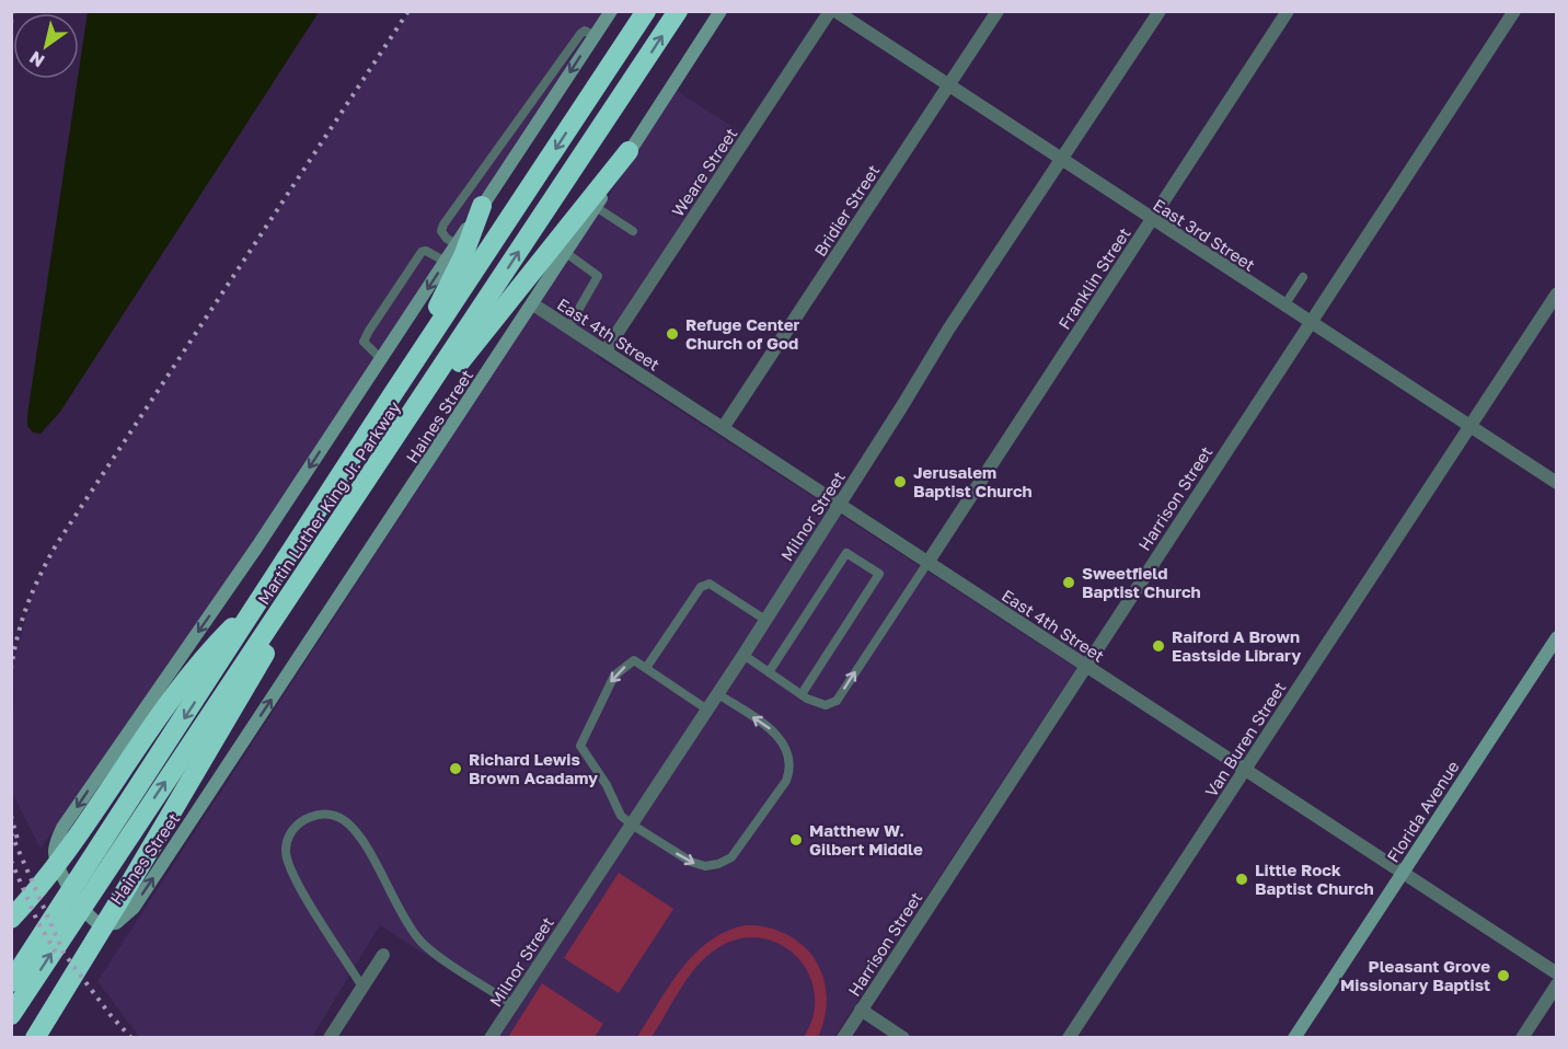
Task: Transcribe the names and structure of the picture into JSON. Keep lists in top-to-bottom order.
{
  "streets": {
    "highway": ["Martin Luther King Jr. Parkway"],
    "street": [
      "Weare Street",
      "Bridier Street",
      "East 3rd Street",
      "Franklin Street",
      "East 4th Street",
      "Haines Street",
      "Harrison Street",
      "Milnor Street",
      "Van Buren Street",
      "Florida Avenue"
    ]
  },
  "crossings": [
    ["Weare Street", "East 4th Street"],
    ["Bridier Street", "East 3rd Street"],
    ["Bridier Street", "East 4th Street"],
    ["East 3rd Street", "Franklin Street"],
    ["East 3rd Street", "Harrison Street"],
    ["East 3rd Street", "Milnor Street"],
    ["East 3rd Street", "Van Buren Street"],
    ["Franklin Street", "East 4th Street"],
    ["East 4th Street", "Haines Street"],
    ["East 4th Street", "Harrison Street"],
    ["East 4th Street", "Milnor Street"],
    ["East 4th Street", "Van Buren Street"],
    ["East 4th Street", "Florida Avenue"]
  ],
  "places": [
    "Refuge Center Church of God",
    "Jerusalem Baptist Church",
    "Sweetfield Baptist Church",
    "Raiford A Brown Eastside Library",
    "Richard Lewis Brown Acadamy",
    "Matthew W. Gilbert Middle",
    "Little Rock Baptist Church",
    "Pleasant Grove Missionary Baptist"
  ],
  "north": "bottom left"
}
